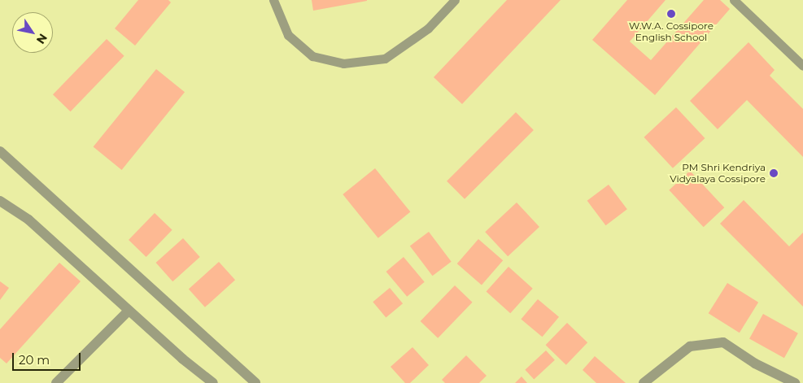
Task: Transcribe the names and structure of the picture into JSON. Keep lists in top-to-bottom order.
{
  "places": ["W.W.A. Cossipore English School", "PM Shri Kendriya Vidyalaya Cossipore"],
  "scale_bar": "20 m",
  "north": "bottom right"
}
